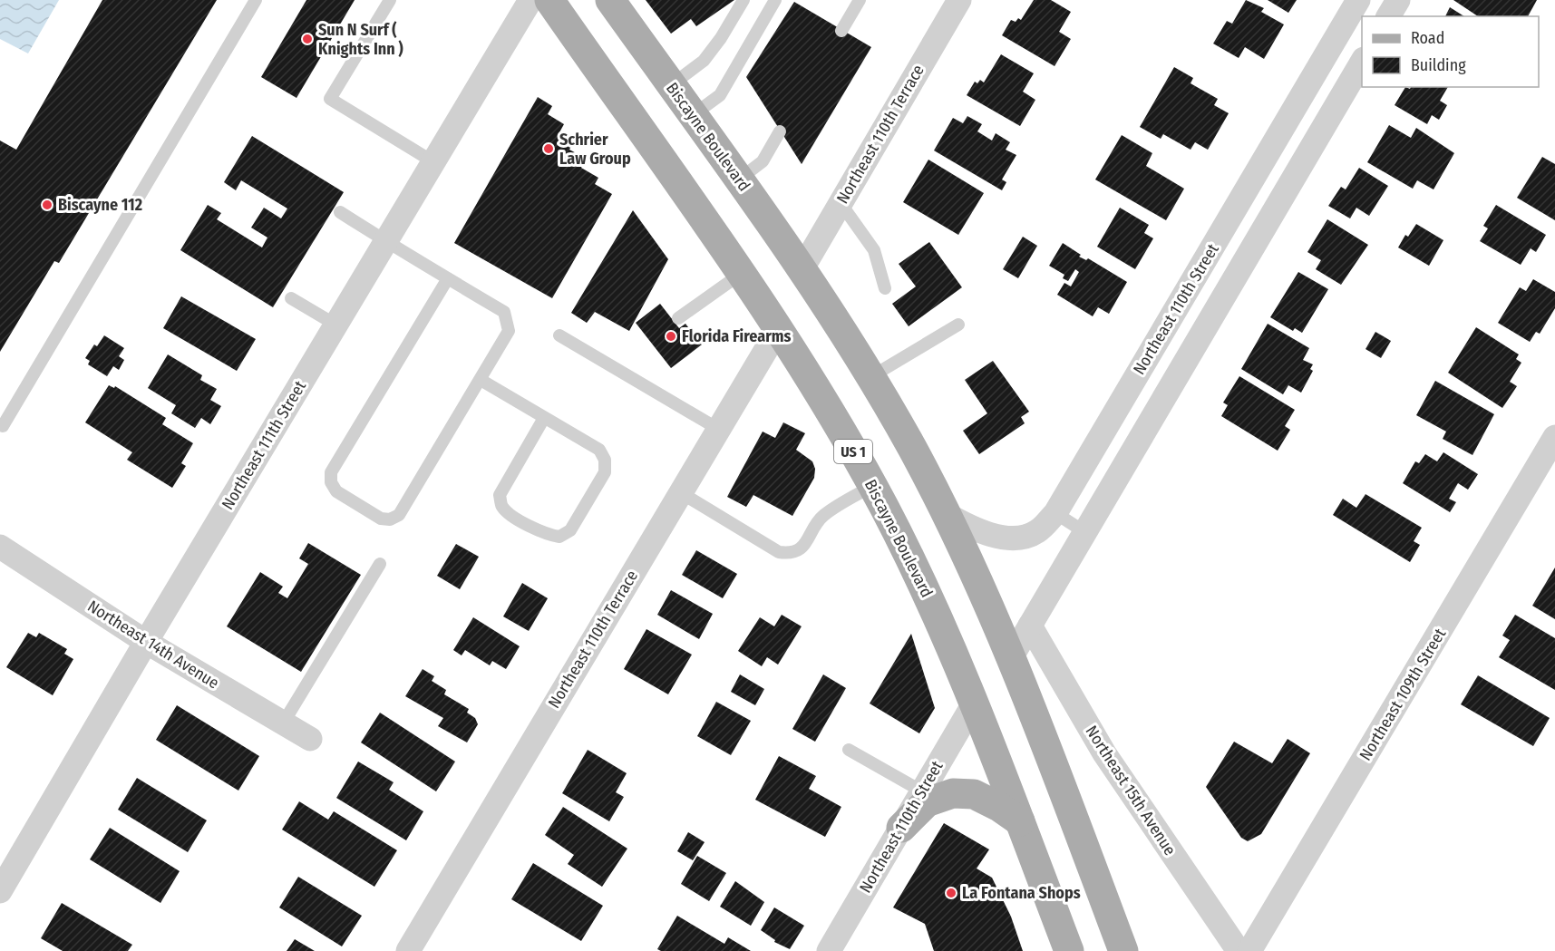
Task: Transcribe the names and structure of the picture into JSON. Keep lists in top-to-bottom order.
{
  "streets": {
    "main road": ["Biscayne Boulevard", "US 1"],
    "street": [
      "Northeast 110th Terrace",
      "Northeast 110th Street",
      "Northeast 111th Street",
      "Northeast 14th Avenue",
      "Northeast 109th Street",
      "Northeast 15th Avenue"
    ]
  },
  "crossings": [
    ["Northeast 110th Terrace", "Biscayne Boulevard"],
    ["Biscayne Boulevard", "Northeast 110th Street"],
    ["Northeast 110th Street", "Northeast 15th Avenue"],
    ["Northeast 111th Street", "Northeast 14th Avenue"]
  ],
  "places": [
    "Sun N Surf ( Knights Inn )",
    "Schrier Law Group",
    "Biscayne 112",
    "Florida Firearms",
    "La Fontana Shops"
  ],
  "legend": ["Road", "Building"]
}
